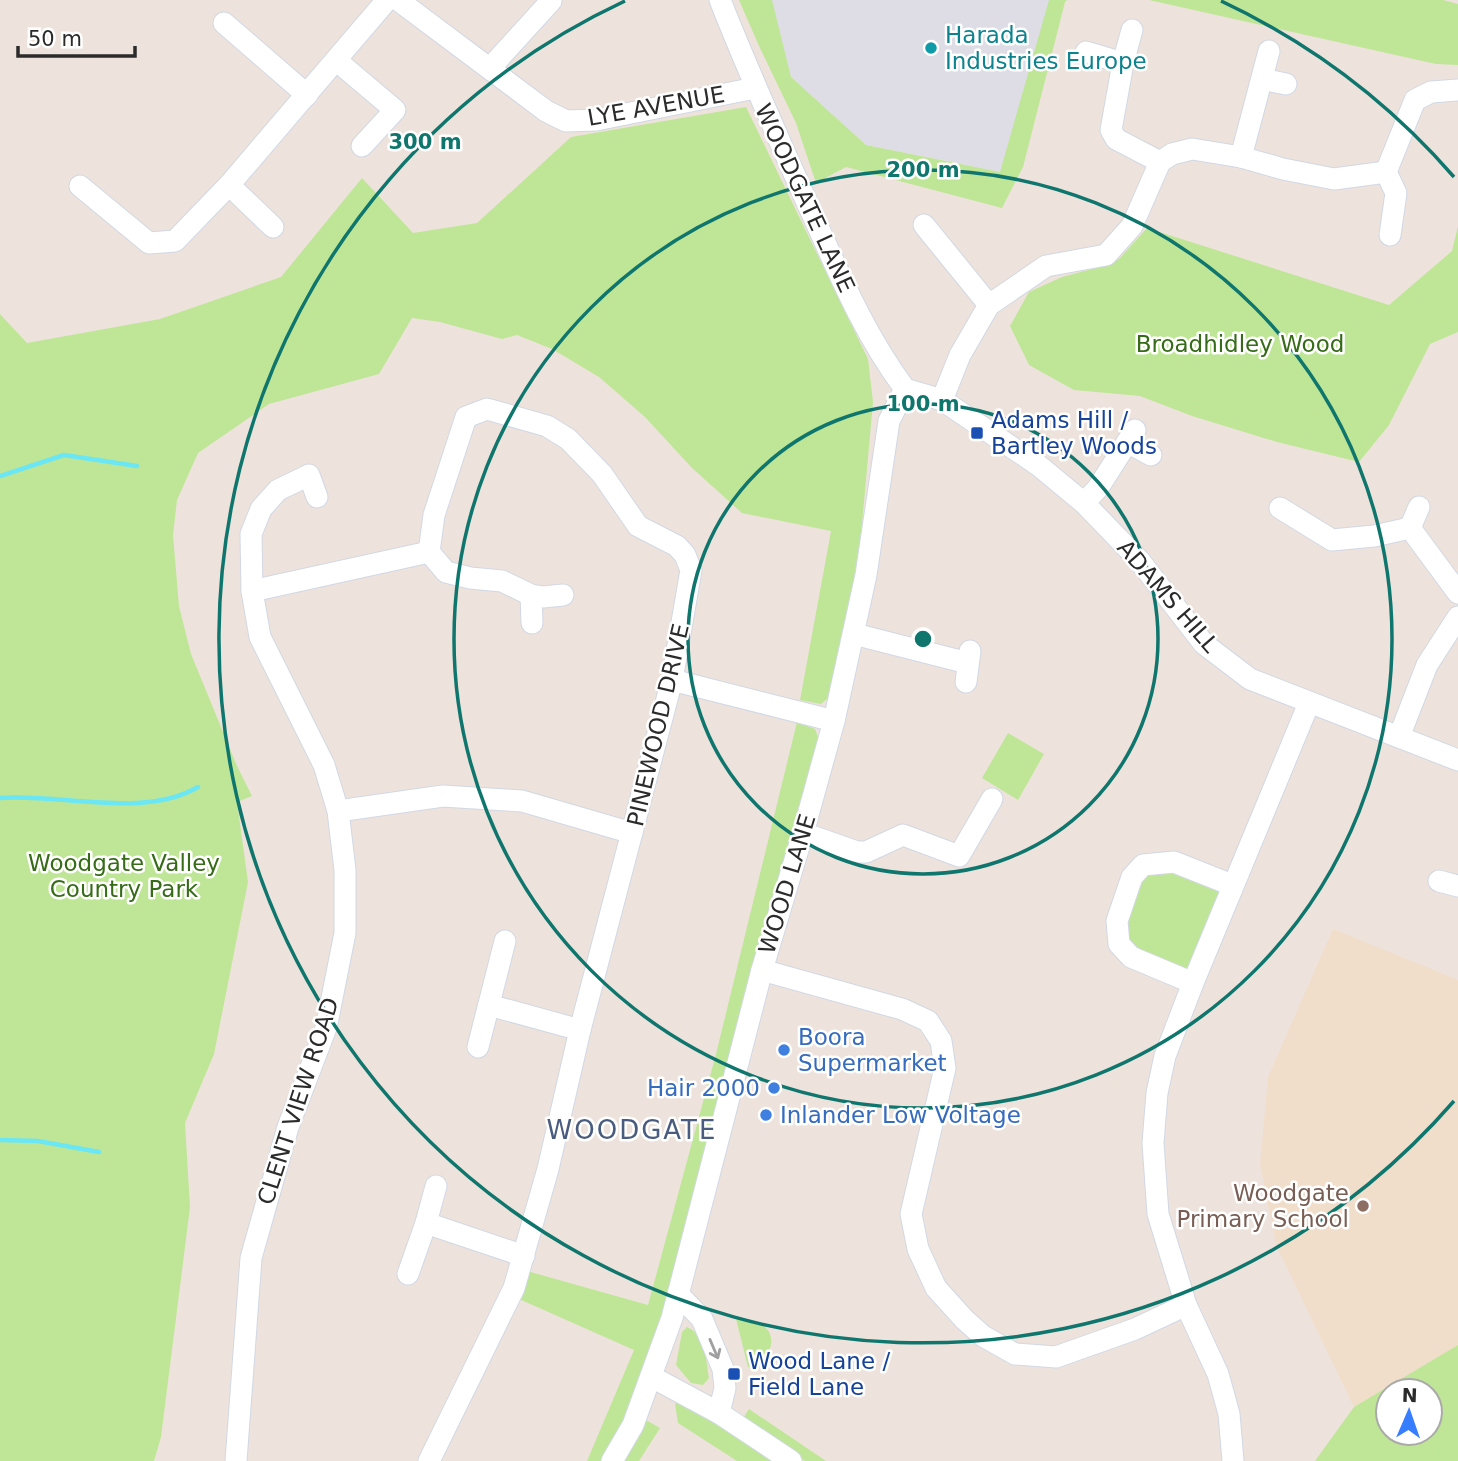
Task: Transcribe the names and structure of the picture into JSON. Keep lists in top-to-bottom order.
{
  "streets": {
    "street": [
      "LYE AVENUE",
      "WOODGATE LANE",
      "ADAMS HILL",
      "PINEWOOD DRIVE",
      "WOOD LANE",
      "CLENT VIEW ROAD"
    ]
  },
  "crossings": [
    ["LYE AVENUE", "WOODGATE LANE"],
    ["WOODGATE LANE", "ADAMS HILL"],
    ["WOODGATE LANE", "WOOD LANE"],
    ["ADAMS HILL", "WOOD LANE"]
  ],
  "districts": ["WOODGATE"],
  "parks": ["Broadhidley Wood", "Woodgate Valley Country Park"],
  "places": {
    "other": [
      "Harada Industries Europe",
      "Boora Supermarket",
      "Hair 2000",
      "Inlander Low Voltage",
      "Woodgate Primary School"
    ],
    "transit": ["Adams Hill / Bartley Woods", "Wood Lane / Field Lane"]
  },
  "scale_bar": "50 m",
  "north": "top",
  "rings": ["300 m", "200 m", "100 m"]
}
